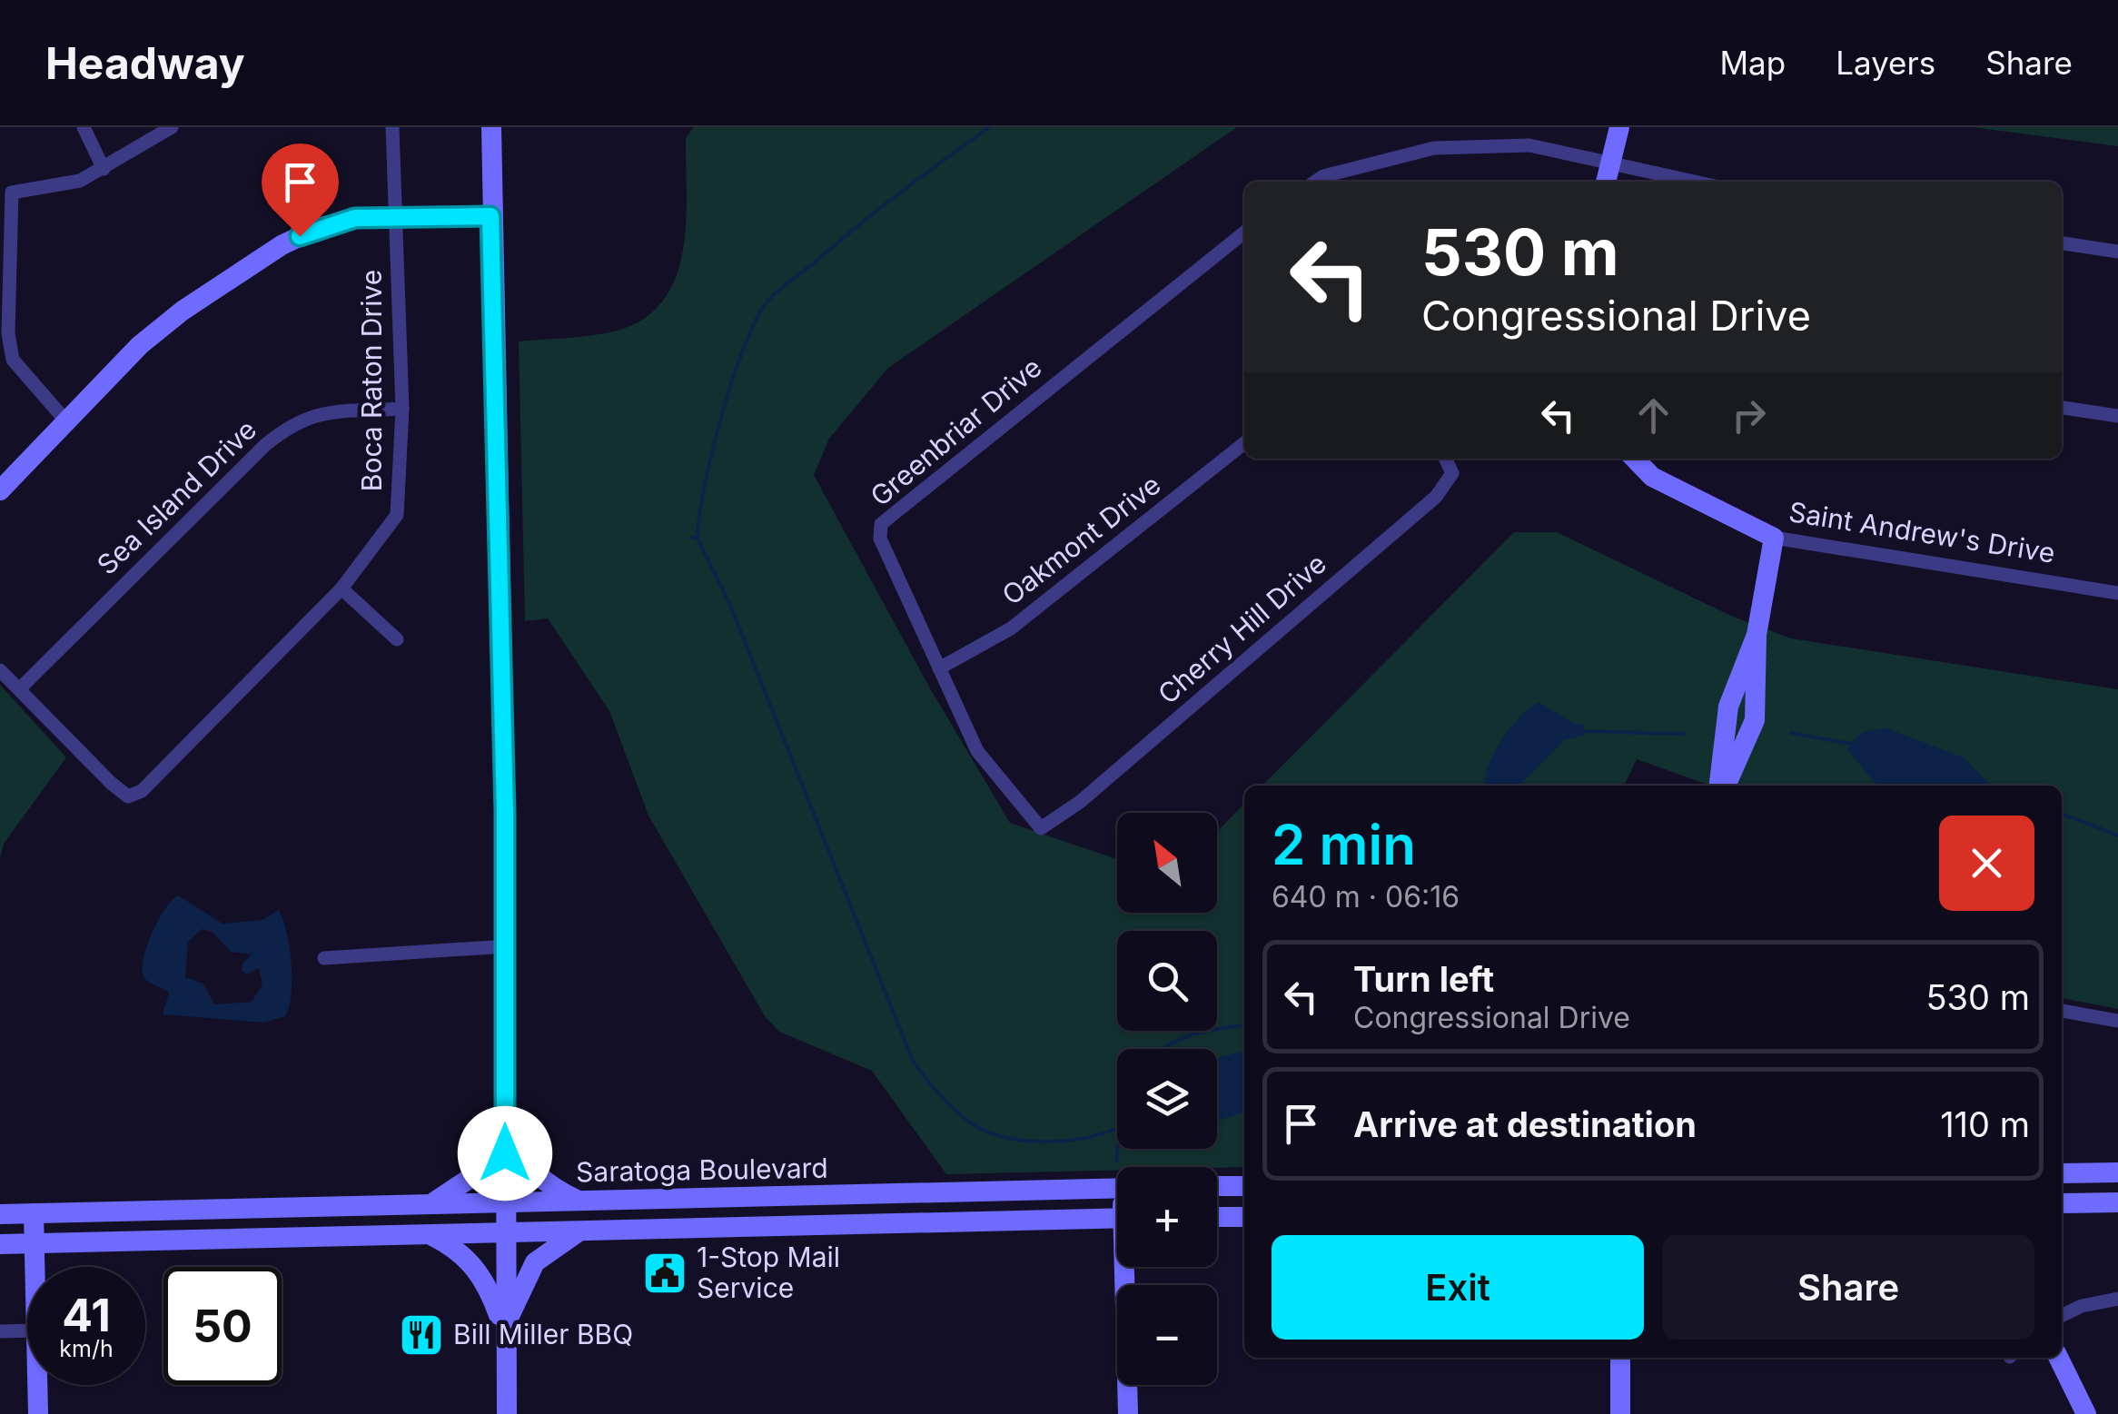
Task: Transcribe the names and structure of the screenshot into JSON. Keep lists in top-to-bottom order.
{
  "streets": {
    "main road": ["Saint Andrew's Drive", "Saratoga Boulevard"],
    "street": [
      "Boca Raton Drive",
      "Greenbriar Drive",
      "Sea Island Drive",
      "Oakmont Drive",
      "Cherry Hill Drive"
    ]
  },
  "crossings": [
    ["Boca Raton Drive", "Sea Island Drive"],
    ["Greenbriar Drive", "Oakmont Drive"],
    ["Greenbriar Drive", "Cherry Hill Drive"]
  ],
  "places": {
    "public building": ["1-Stop Mail Service"],
    "restaurant": ["Bill Miller BBQ"]
  },
  "north": "top left",
  "page": {
    "header": "Headway",
    "nav": ["Map", "Layers", "Share"],
    "turn": ["530 m", "Congressional Drive"],
    "heading": ["2 min", "640 m · 06:16"],
    "map_buttons": ["+", "−"],
    "list": [
      {
        "name": "Turn left",
        "note": "Congressional Drive",
        "value": "530 m"
      },
      {
        "name": "Arrive at destination",
        "value": "110 m"
      }
    ],
    "buttons": ["Exit", "Share"],
    "speed": "41 km/h",
    "limit": "50"
  }
}
